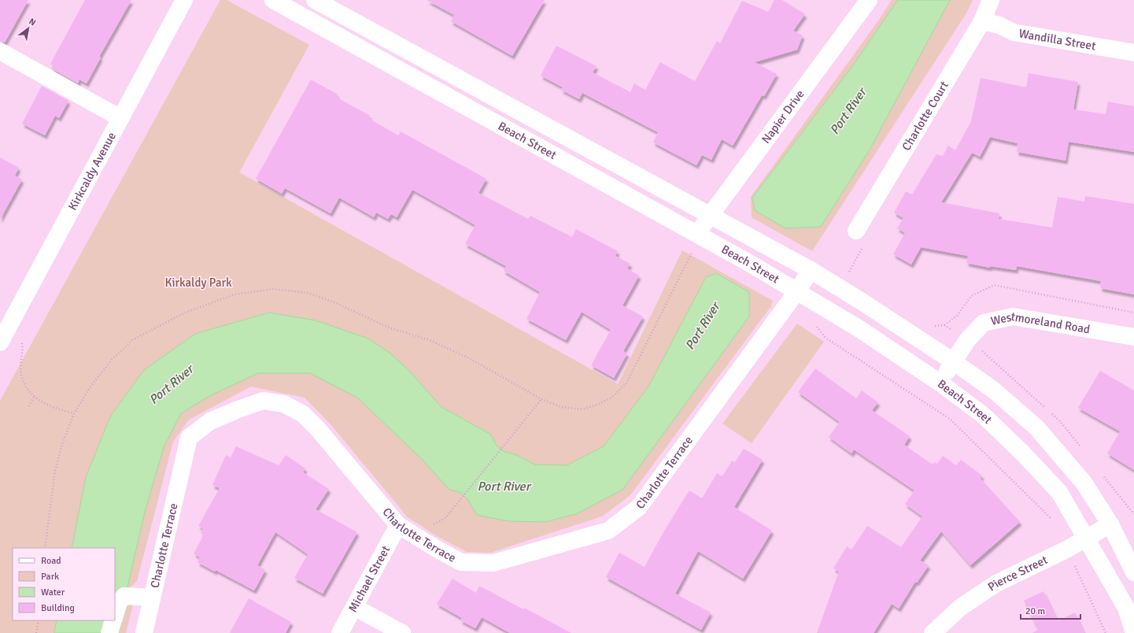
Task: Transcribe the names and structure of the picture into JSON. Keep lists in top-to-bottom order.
{
  "streets": {
    "street": [
      "Wandilla Street",
      "Charlotte Court",
      "Napier Drive",
      "Beach Street",
      "Kirkcaldy Avenue",
      "Westmoreland Road",
      "Charlotte Terrace",
      "Pierce Street",
      "Michael Street"
    ]
  },
  "crossings": [
    ["Wandilla Street", "Charlotte Court"],
    ["Napier Drive", "Beach Street"],
    ["Beach Street", "Westmoreland Road"],
    ["Beach Street", "Charlotte Terrace"],
    ["Beach Street", "Pierce Street"],
    ["Charlotte Terrace", "Michael Street"]
  ],
  "water": ["Port River"],
  "parks": ["Kirkaldy Park"],
  "legend": [
    "Road",
    "Park",
    "Water",
    "Building"
  ],
  "scale_bar": "20 m",
  "north": "top right"
}
